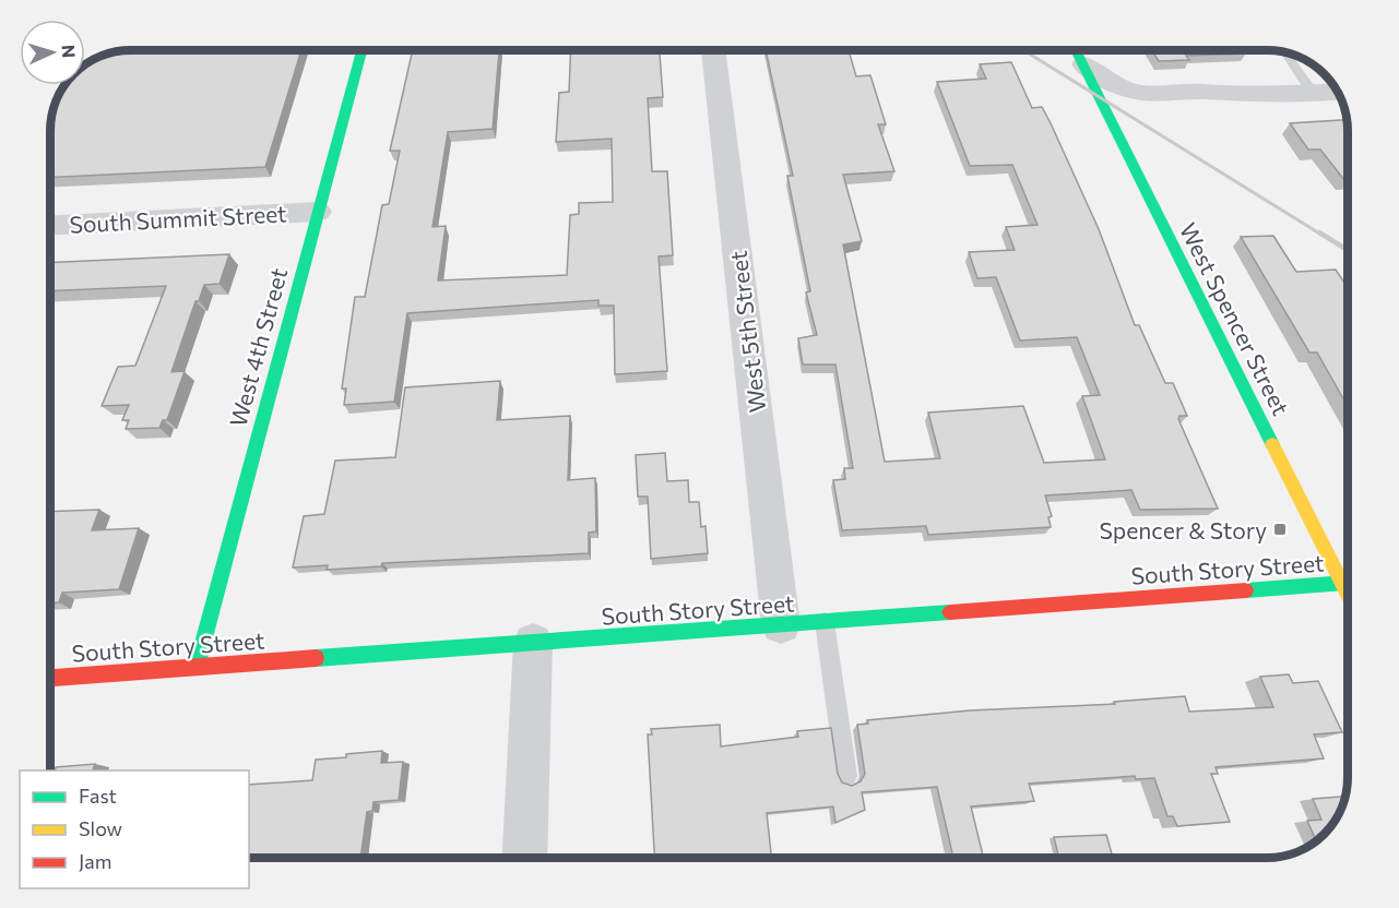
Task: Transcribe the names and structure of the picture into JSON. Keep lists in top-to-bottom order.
{
  "streets": {
    "street": [
      "South Summit Street",
      "West Spencer Street",
      "West 5th Street",
      "West 4th Street",
      "South Story Street"
    ]
  },
  "crossings": [
    ["South Summit Street", "West 4th Street"],
    ["West Spencer Street", "South Story Street"],
    ["West 5th Street", "South Story Street"],
    ["West 4th Street", "South Story Street"]
  ],
  "places": {
    "transit": ["Spencer & Story"]
  },
  "legend": ["Fast", "Slow", "Jam"],
  "north": "right"
}
